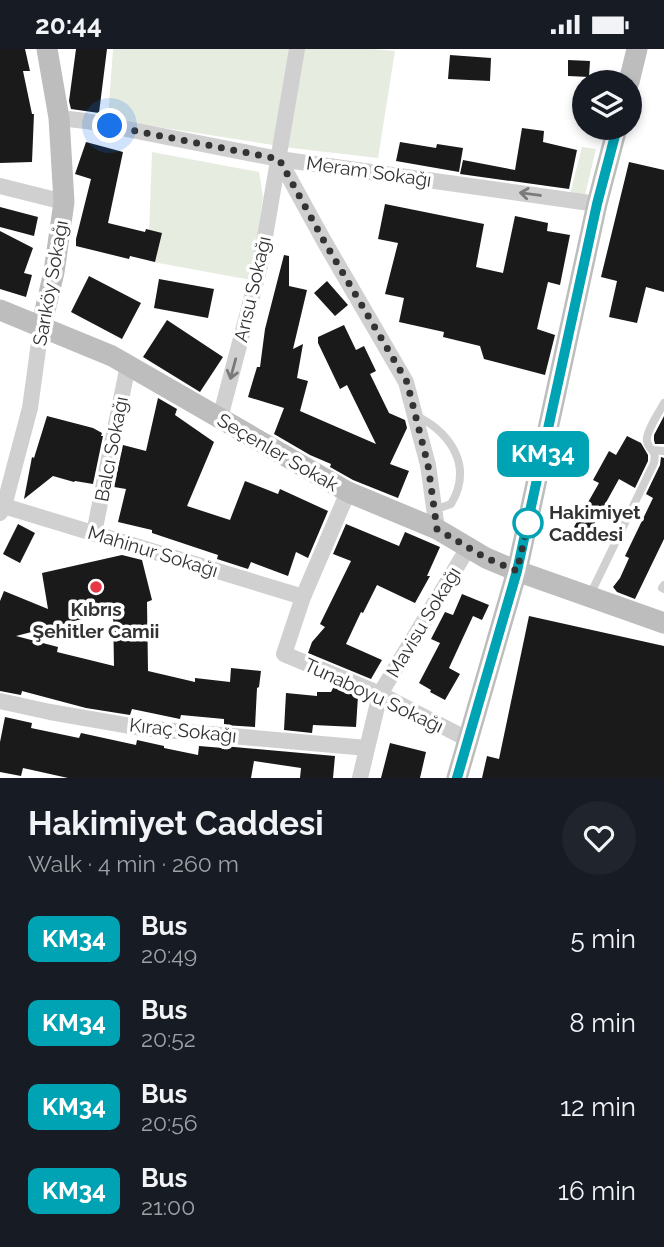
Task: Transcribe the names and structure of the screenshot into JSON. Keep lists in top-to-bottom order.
{
  "streets": {
    "street": [
      "Meram Sokağı",
      "Sarıköy Sokağı",
      "Arısu Sokağı",
      "Balcı Sokağı",
      "Seçenler Sokak",
      "Mahinur Sokağı",
      "Mavisu Sokağı",
      "Tunaboyu Sokağı",
      "Kıraç Sokağı"
    ]
  },
  "crossings": [
    ["Meram Sokağı", "Sarıköy Sokağı"],
    ["Meram Sokağı", "Arısu Sokağı"],
    ["Sarıköy Sokağı", "Seçenler Sokak"],
    ["Sarıköy Sokağı", "Mahinur Sokağı"],
    ["Arısu Sokağı", "Seçenler Sokak"],
    ["Balcı Sokağı", "Seçenler Sokak"],
    ["Balcı Sokağı", "Mahinur Sokağı"],
    ["Seçenler Sokak", "Mavisu Sokağı"],
    ["Seçenler Sokak", "Tunaboyu Sokağı"],
    ["Mahinur Sokağı", "Tunaboyu Sokağı"],
    ["Mavisu Sokağı", "Tunaboyu Sokağı"],
    ["Mavisu Sokağı", "Kıraç Sokağı"]
  ],
  "one_way": ["Meram Sokağı", "Arısu Sokağı"],
  "places": ["Hakimiyet Caddesi", "Kıbrıs Şehitler Camii"],
  "lines": ["bus line KM34"],
  "page": {
    "status": "20:44",
    "on_map": "KM34",
    "heading": ["Hakimiyet Caddesi", "Walk · 4 min · 260 m"],
    "list": [
      {
        "mark": "KM34",
        "name": "Bus",
        "note": "20:49",
        "value": "5 min"
      },
      {
        "mark": "KM34",
        "name": "Bus",
        "note": "20:52",
        "value": "8 min"
      },
      {
        "mark": "KM34",
        "name": "Bus",
        "note": "20:56",
        "value": "12 min"
      },
      {
        "mark": "KM34",
        "name": "Bus",
        "note": "21:00",
        "value": "16 min"
      }
    ]
  }
}
